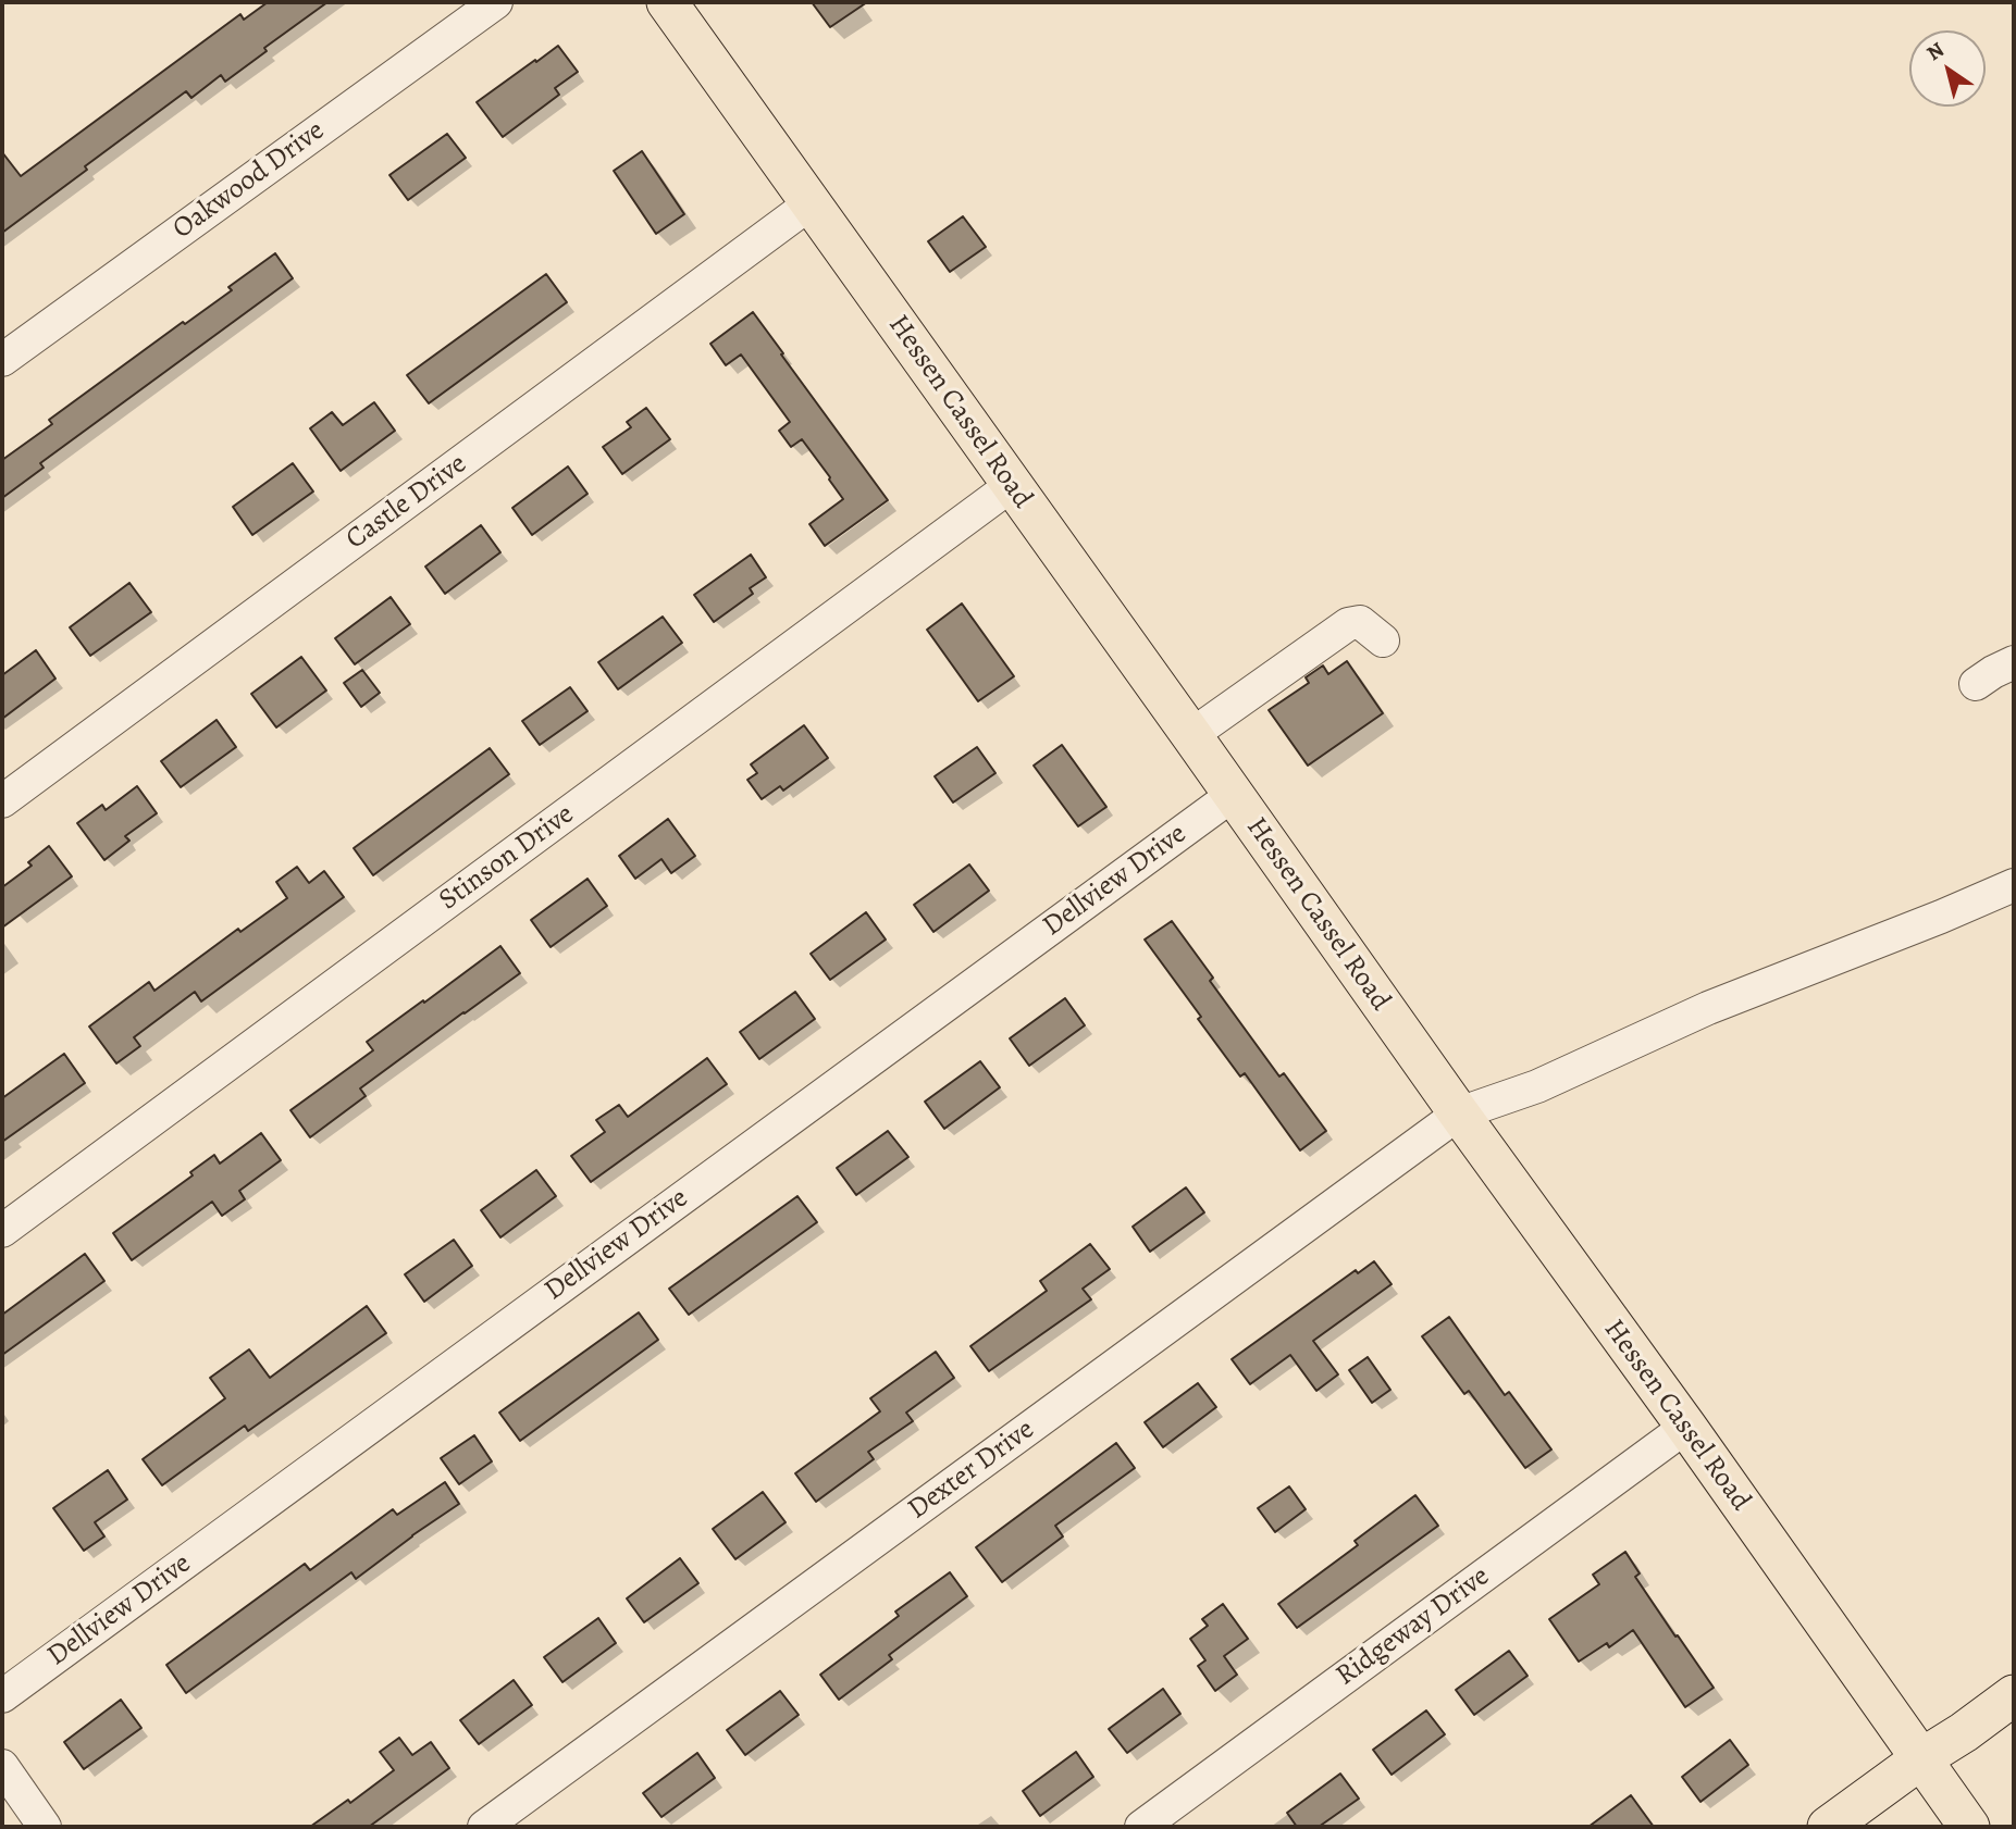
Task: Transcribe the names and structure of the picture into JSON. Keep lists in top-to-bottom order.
{
  "streets": {
    "main road": ["Hessen Cassel Road"],
    "street": [
      "Oakwood Drive",
      "Castle Drive",
      "Stinson Drive",
      "Dellview Drive",
      "Dexter Drive",
      "Ridgeway Drive"
    ]
  },
  "crossings": [
    ["Hessen Cassel Road", "Castle Drive"],
    ["Hessen Cassel Road", "Stinson Drive"],
    ["Hessen Cassel Road", "Dellview Drive"],
    ["Hessen Cassel Road", "Dexter Drive"],
    ["Hessen Cassel Road", "Ridgeway Drive"]
  ],
  "north": "top left"
}
